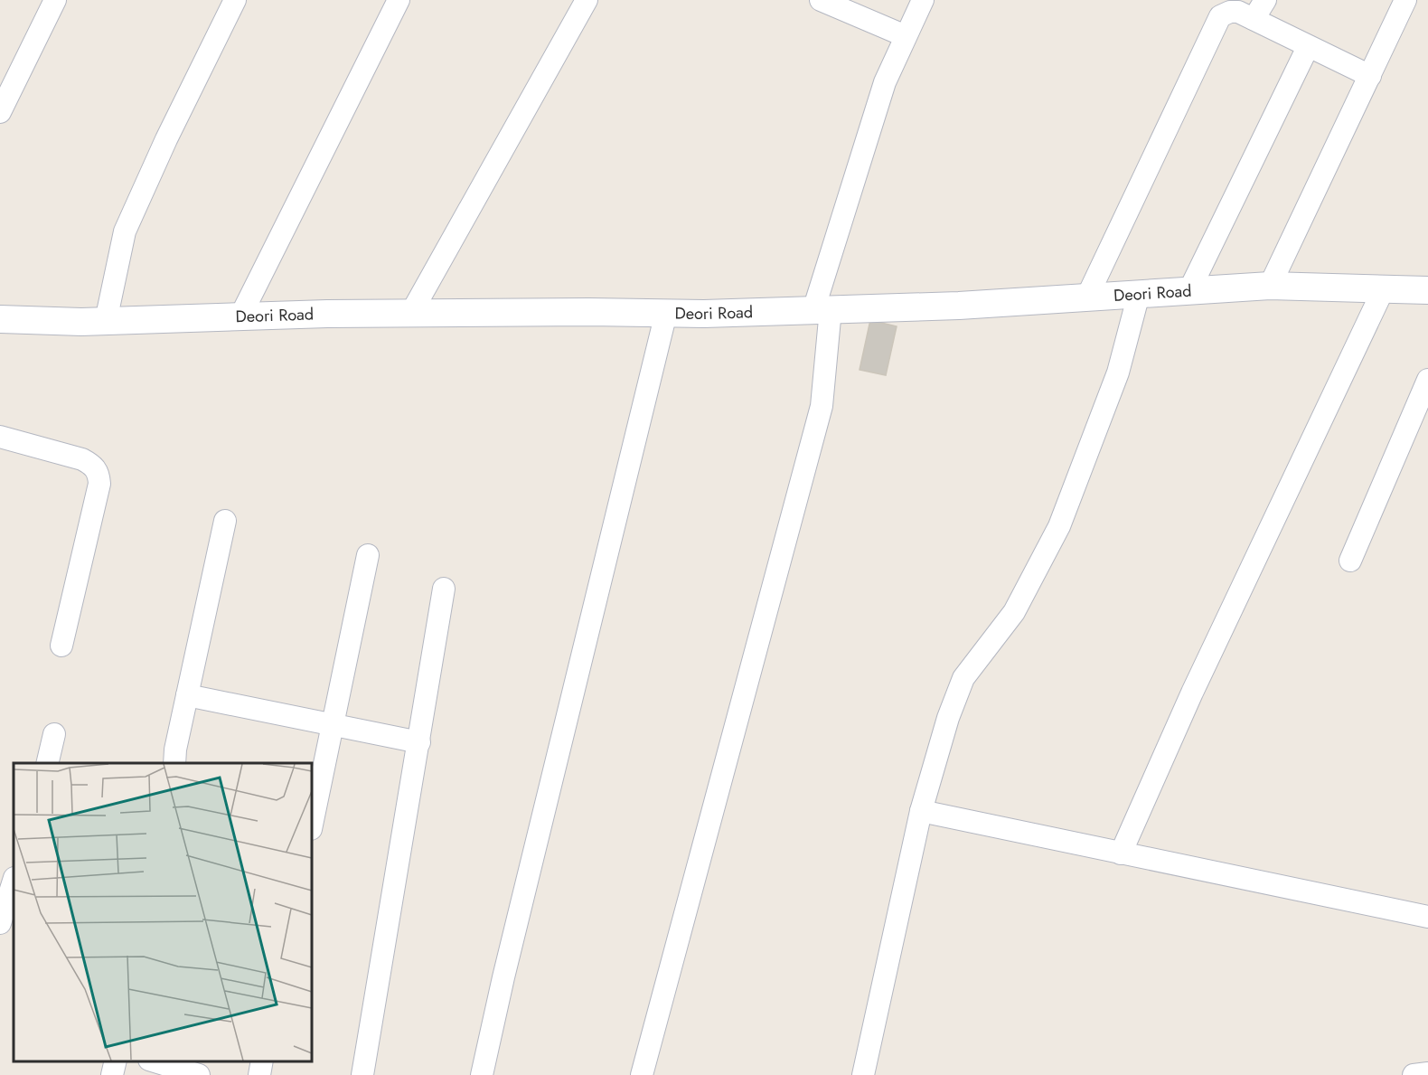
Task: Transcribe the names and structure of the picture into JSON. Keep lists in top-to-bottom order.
{
  "streets": {
    "street": ["Deori Road"]
  }
}
